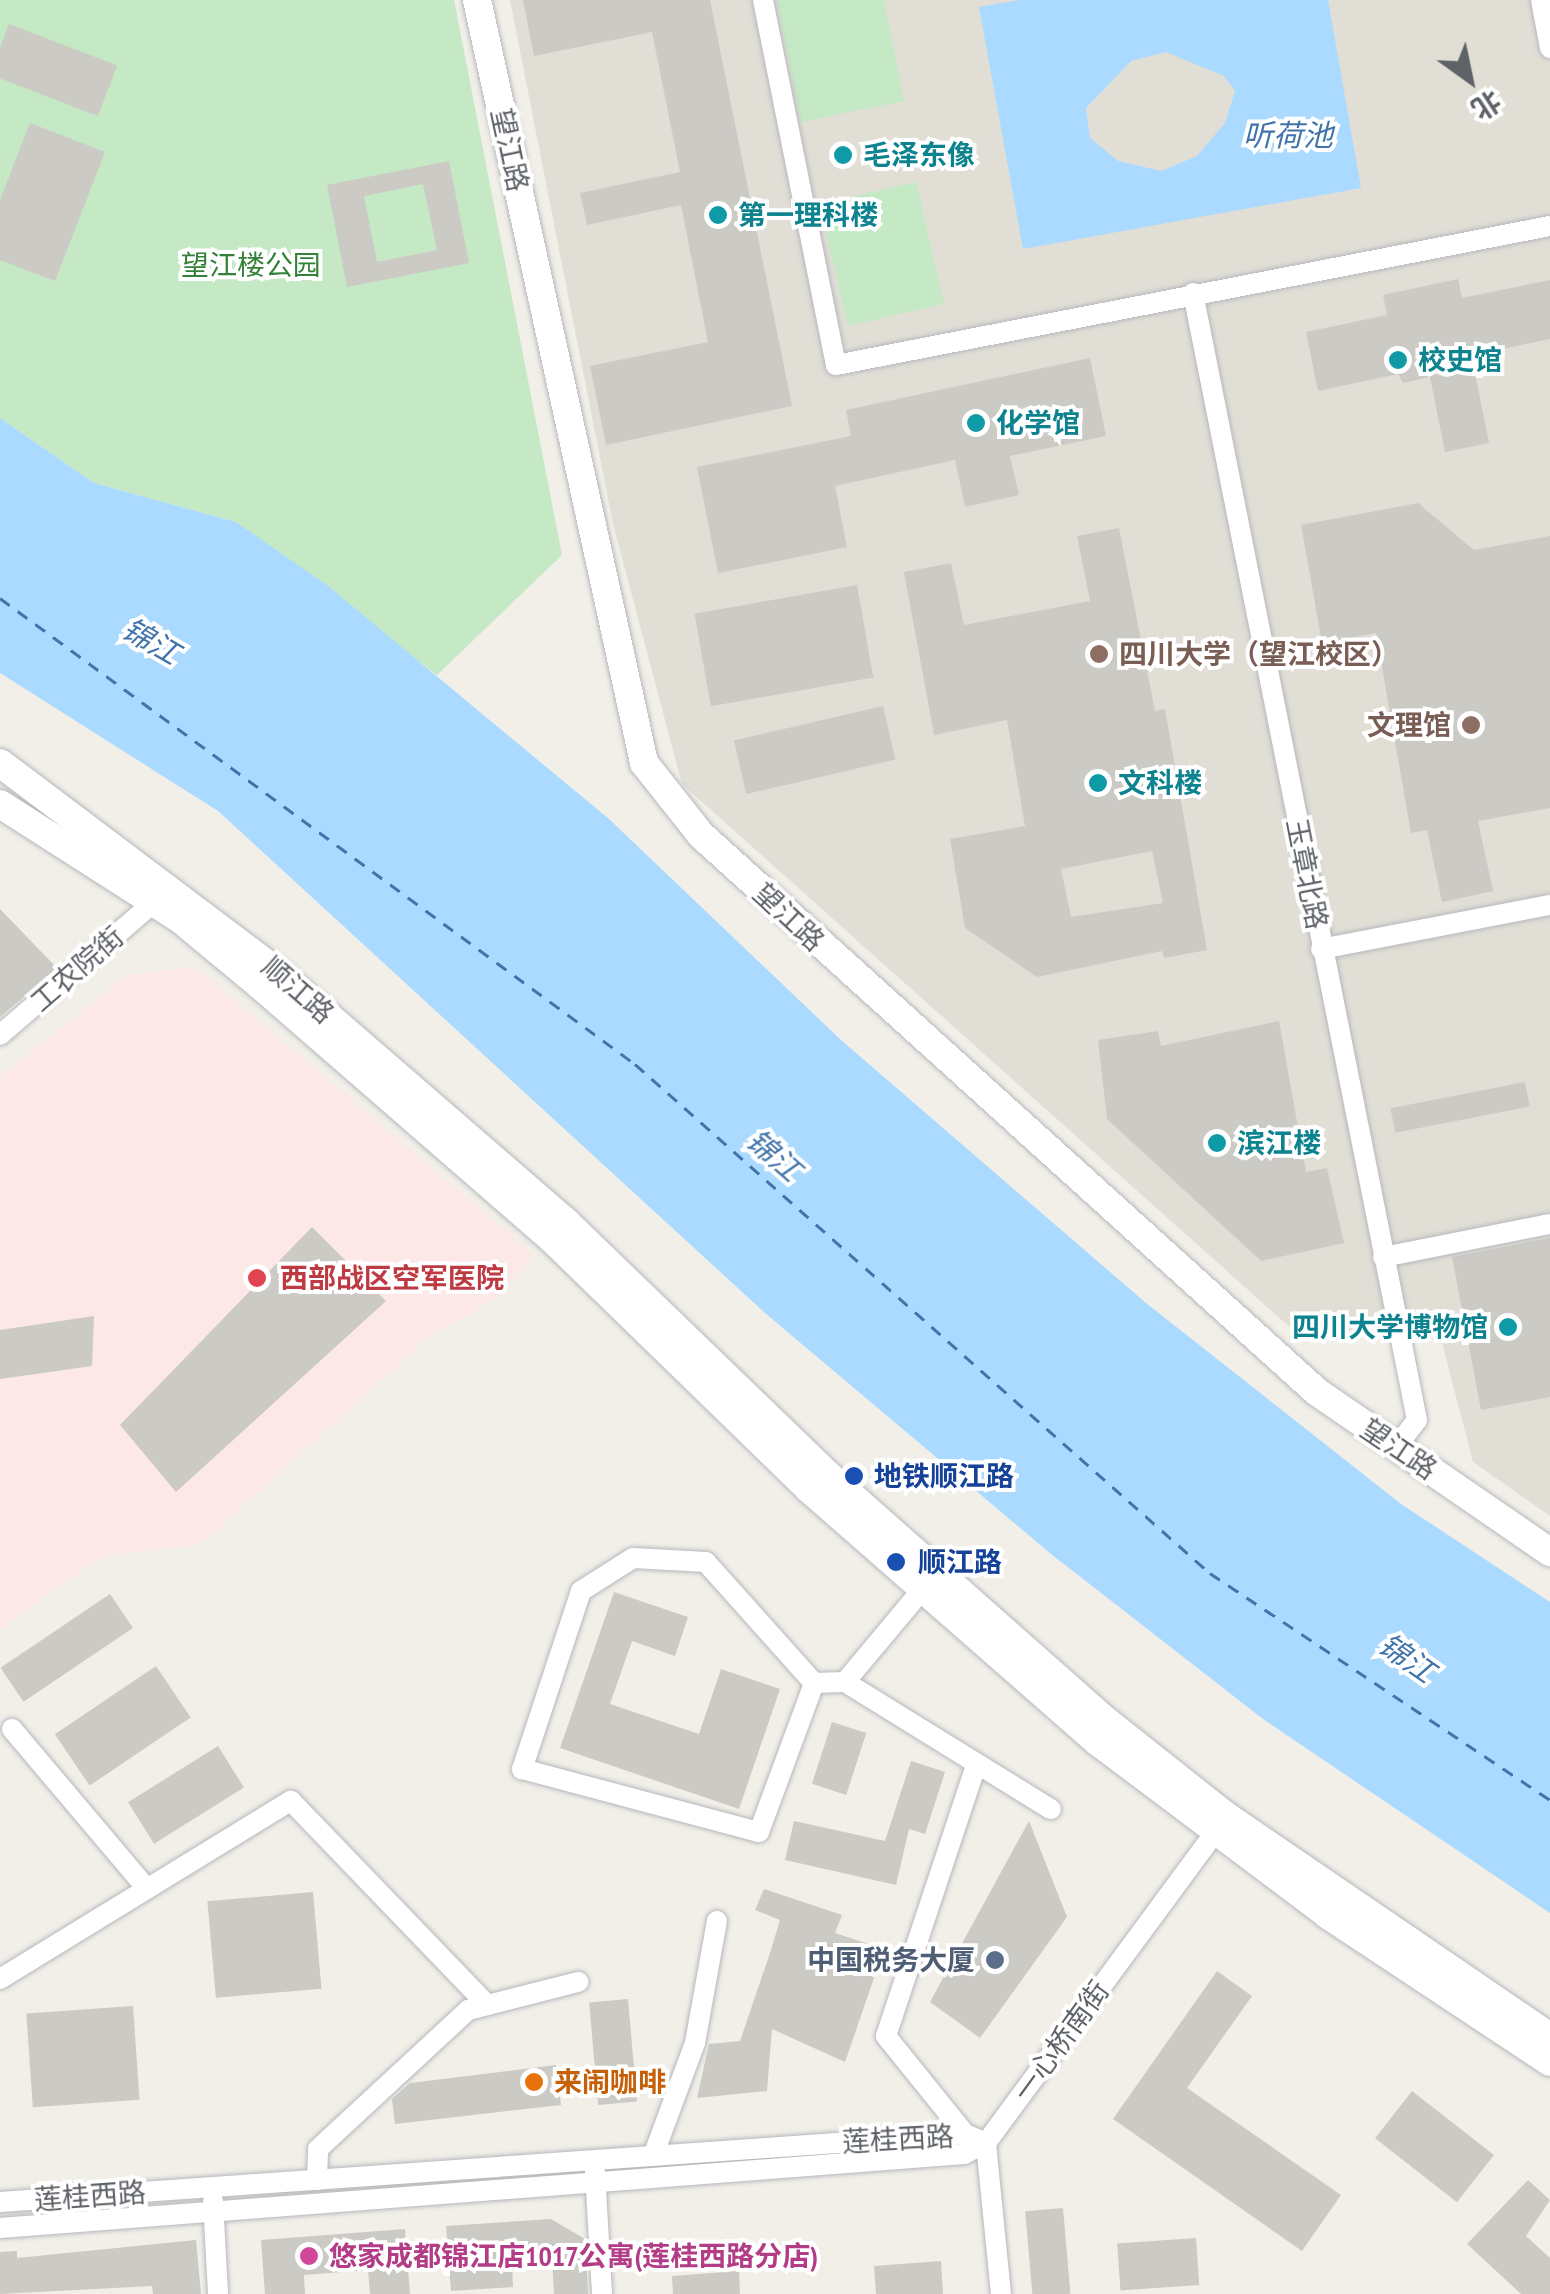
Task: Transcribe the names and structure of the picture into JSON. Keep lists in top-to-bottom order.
{
  "streets": {
    "main road": ["望江路", "顺江路"],
    "street": [
      "玉章北路",
      "工农院街",
      "一心桥南街",
      "莲桂西路"
    ]
  },
  "crossings": [
    ["望江路", "玉章北路"],
    ["工农院街", "顺江路"],
    ["顺江路", "一心桥南街"],
    ["一心桥南街", "莲桂西路"]
  ],
  "water": ["听荷池", "锦江"],
  "parks": ["望江楼公园"],
  "places": [
    "毛泽东像",
    "第一理科楼",
    "校史馆",
    "化学馆",
    "四川大学（望江校区）",
    "文理馆",
    "文科楼",
    "滨江楼",
    "西部战区空军医院",
    "四川大学博物馆",
    "地铁顺江路",
    "顺江路",
    "中国税务大厦",
    "来闹咖啡",
    "悠家成都锦江店1017公寓(莲桂西路分店)"
  ],
  "north": "bottom right"
}
